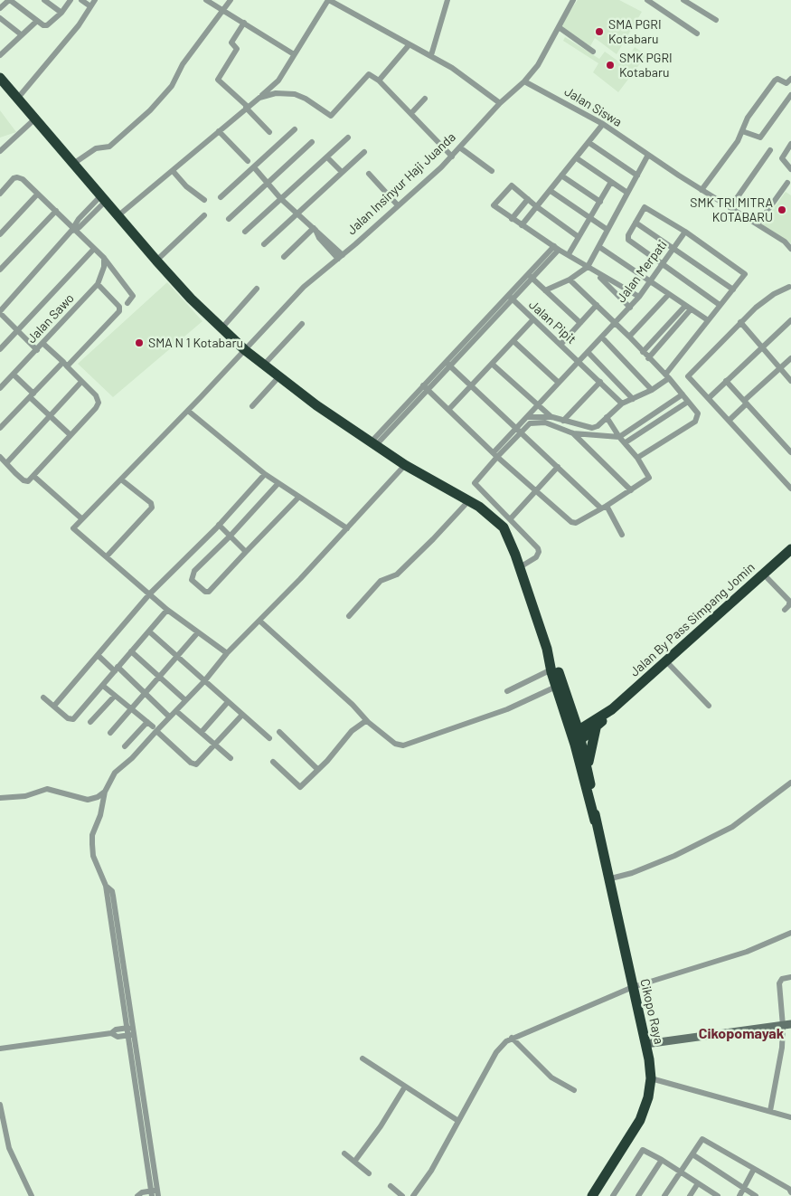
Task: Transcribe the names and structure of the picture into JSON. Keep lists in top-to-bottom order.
{
  "streets": {
    "highway": ["Jalan By Pass Simpang Jomin", "Cikopo Raya"],
    "street": [
      "Jalan Siswa",
      "Jalan Insinyur Haji Juanda",
      "Jalan Merpati",
      "Jalan Sawo",
      "Jalan Pipit"
    ]
  },
  "crossings": [
    ["Jalan Siswa", "Jalan Insinyur Haji Juanda"],
    ["Jalan Merpati", "Jalan Pipit"],
    ["Jalan By Pass Simpang Jomin", "Cikopo Raya"]
  ],
  "districts": ["Cikopomayak"],
  "places": [
    "SMA PGRI Kotabaru",
    "SMK PGRI Kotabaru",
    "SMK TRI MITRA KOTABARU",
    "SMA N 1 Kotabaru"
  ]
}
